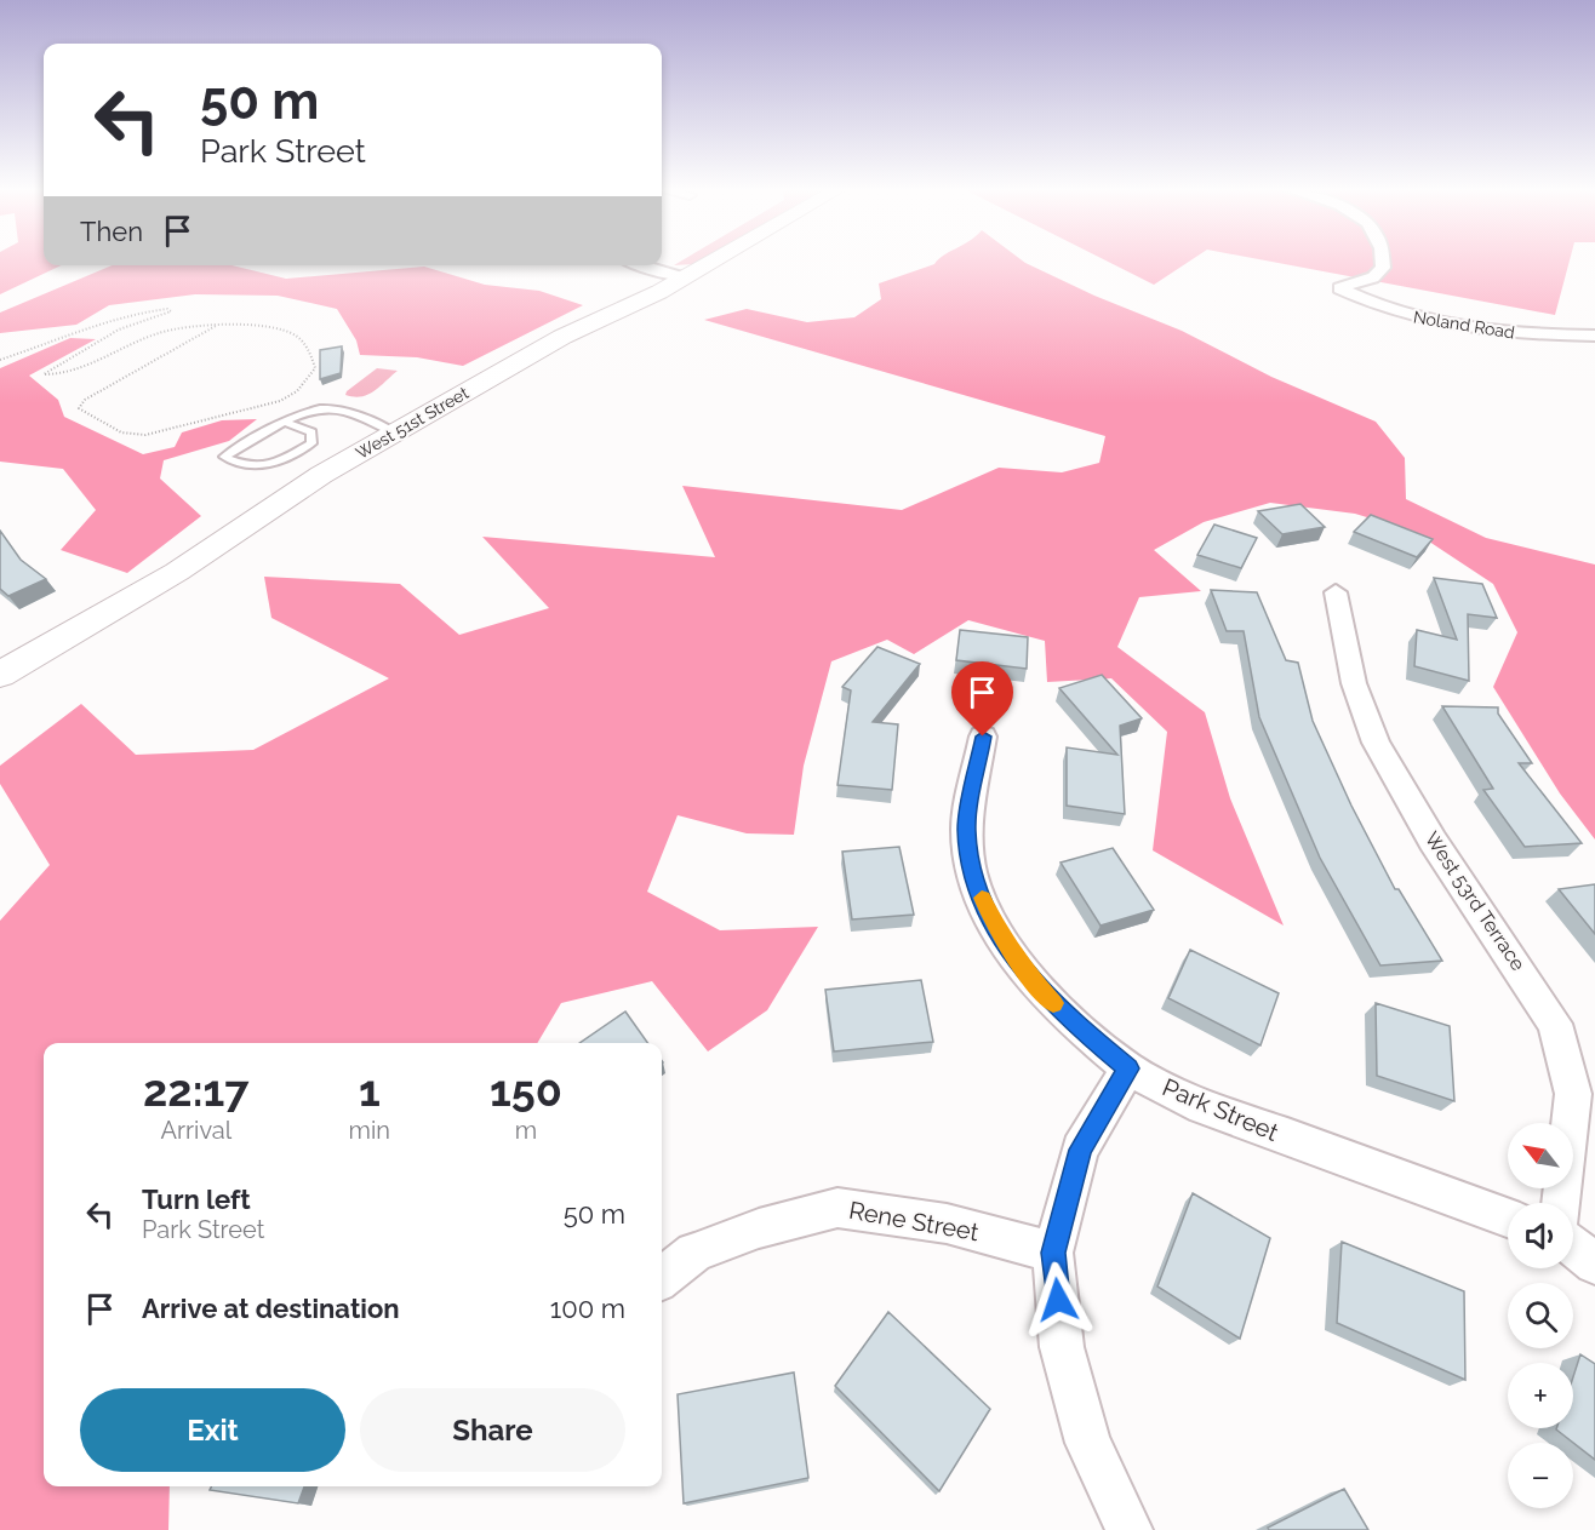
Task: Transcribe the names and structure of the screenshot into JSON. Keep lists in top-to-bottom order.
{
  "streets": {
    "street": [
      "Noland Road",
      "West 51st Street",
      "West 53rd Terrace",
      "Park Street",
      "Rene Street"
    ]
  },
  "north": "top left",
  "page": {
    "turn": ["50 m", "Park Street"],
    "then": "Then",
    "eta": [
      "22:17",
      "Arrival",
      "1",
      "min",
      "150",
      "m"
    ],
    "map_buttons": ["+", "−"],
    "list": [
      {
        "name": "Turn left",
        "note": "Park Street",
        "value": "50 m"
      },
      {
        "name": "Arrive at destination",
        "value": "100 m"
      }
    ],
    "buttons": ["Exit", "Share"]
  }
}
